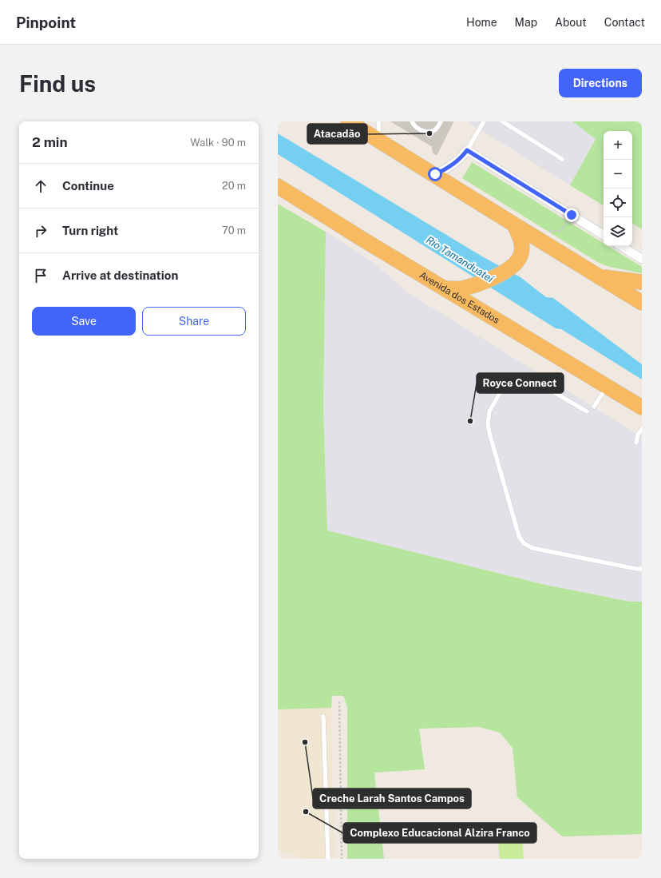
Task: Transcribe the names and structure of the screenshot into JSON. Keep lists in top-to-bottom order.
{
  "streets": {
    "highway": ["Avenida dos Estados"]
  },
  "water": ["Rio Tamanduateí"],
  "places": [
    "Atacadão",
    "Royce Connect",
    "Creche Larah Santos Campos",
    "Complexo Educacional Alzira Franco"
  ],
  "page": {
    "header": "Pinpoint",
    "nav": [
      "Home",
      "Map",
      "About",
      "Contact"
    ],
    "buttons": [
      "Directions",
      ["Save", "Share"]
    ],
    "title": "Find us",
    "heading": ["2 min", "Walk · 90 m"],
    "map_buttons": ["+", "−"],
    "list": [
      ["Continue", "20 m"],
      ["Turn right", "70 m"],
      "Arrive at destination"
    ]
  }
}
